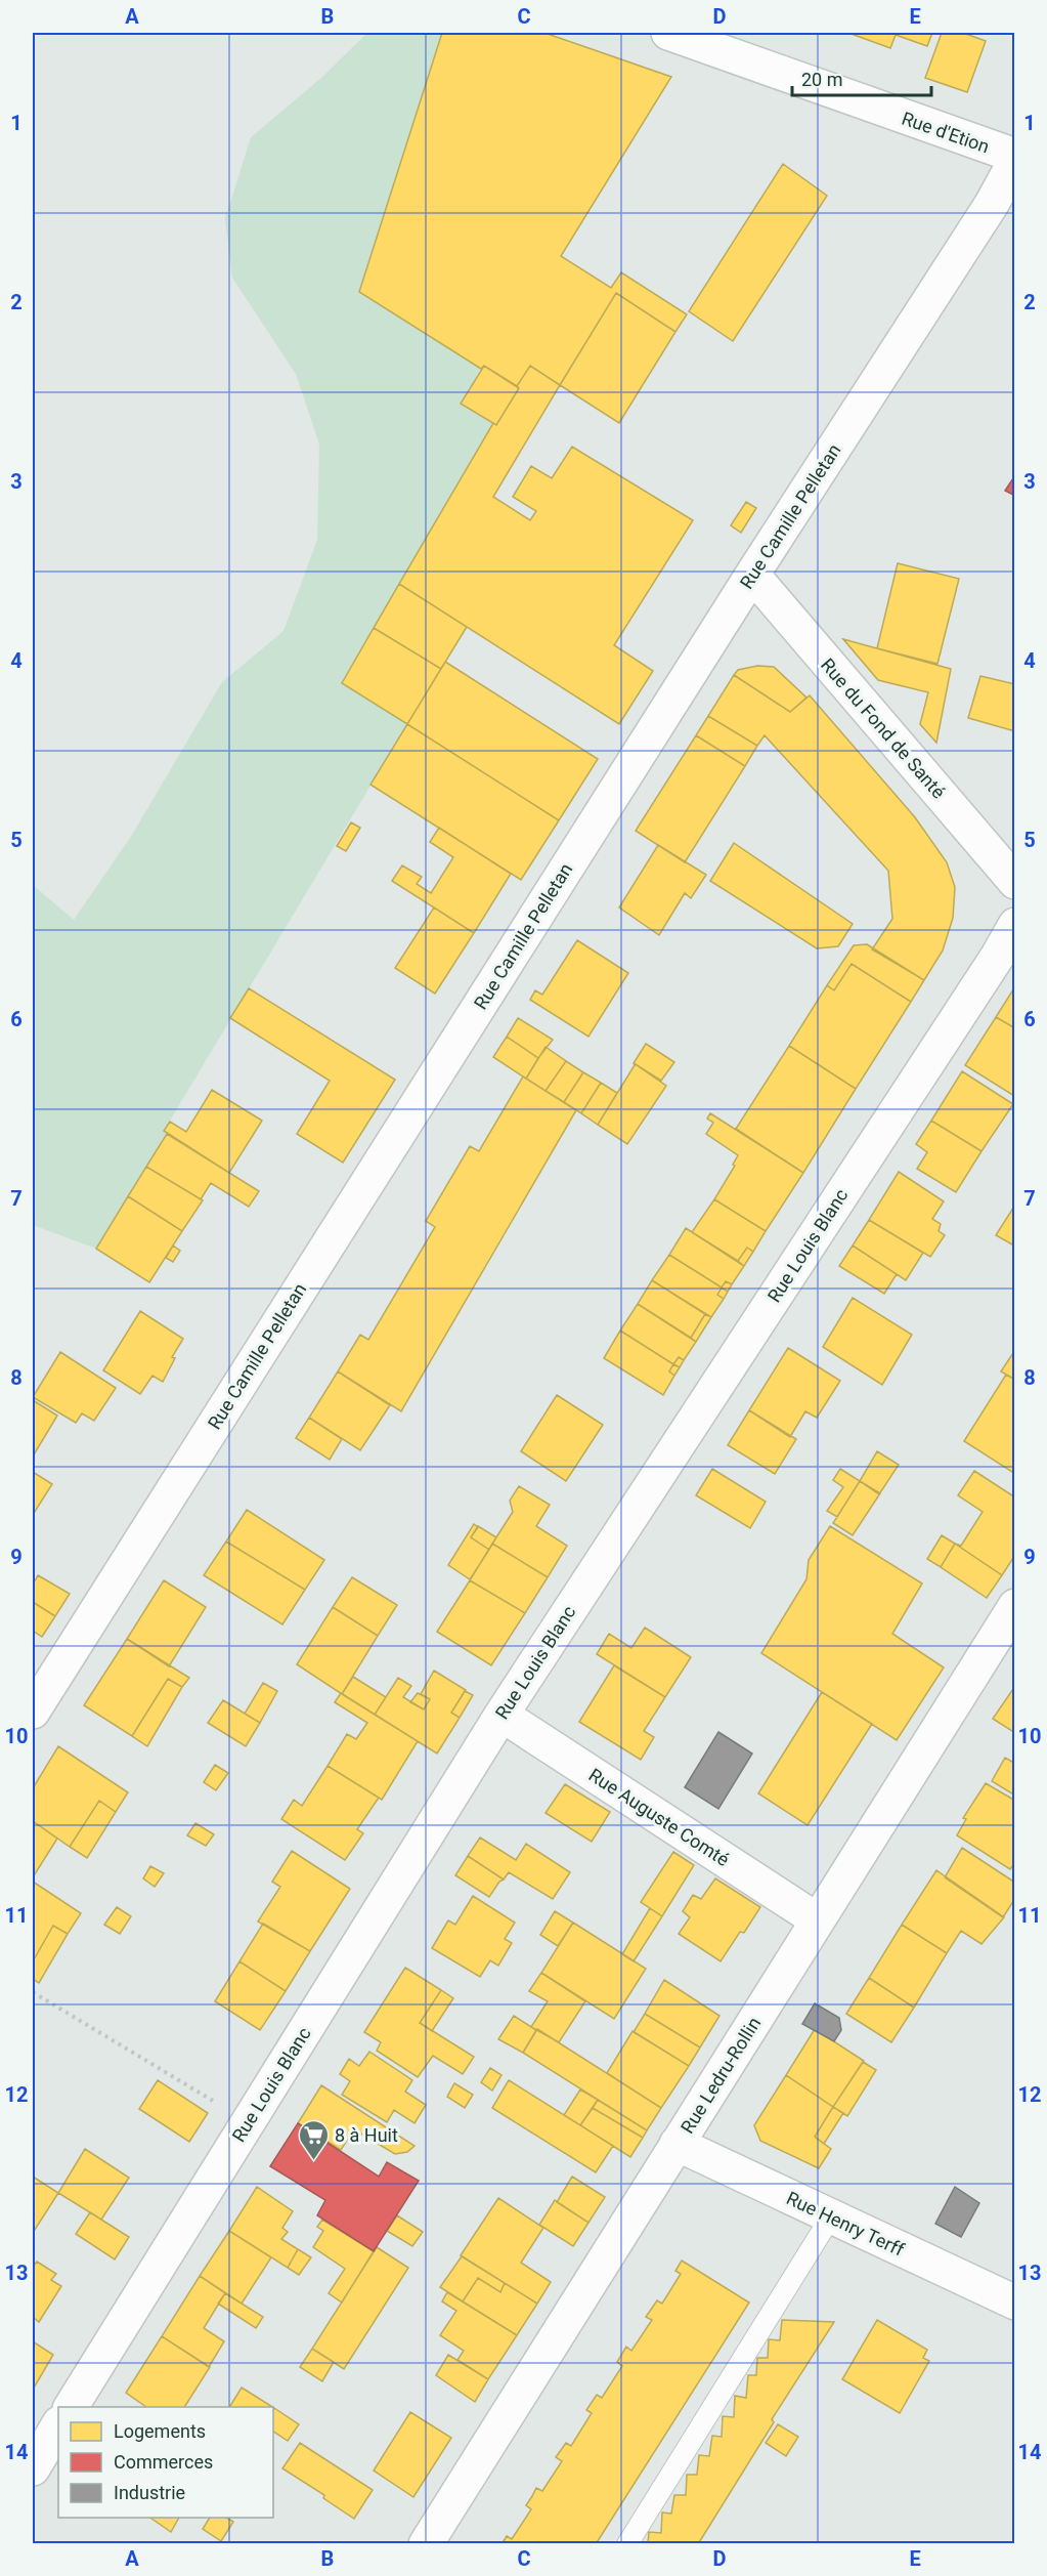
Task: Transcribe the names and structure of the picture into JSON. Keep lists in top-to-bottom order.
{
  "streets": {
    "street": [
      "Rue d'Etion",
      "Rue Camille Pelletan",
      "Rue du Fond de Santé",
      "Rue Louis Blanc",
      "Rue Auguste Comté",
      "Rue Ledru-Rollin",
      "Rue Henry Terff"
    ]
  },
  "crossings": [
    ["Rue Camille Pelletan", "Rue du Fond de Santé"],
    ["Rue Louis Blanc", "Rue Auguste Comté"],
    ["Rue Auguste Comté", "Rue Ledru-Rollin"],
    ["Rue Ledru-Rollin", "Rue Henry Terff"]
  ],
  "places": {
    "supermarket": ["8 à Huit"]
  },
  "legend": ["Logements", "Commerces", "Industrie"],
  "scale_bar": "20 m",
  "grid": {
    "columns": [
      "A",
      "B",
      "C",
      "D",
      "E"
    ],
    "rows": [
      "1",
      "2",
      "3",
      "4",
      "5",
      "6",
      "7",
      "8",
      "9",
      "10",
      "11",
      "12",
      "13",
      "14"
    ]
  }
}
